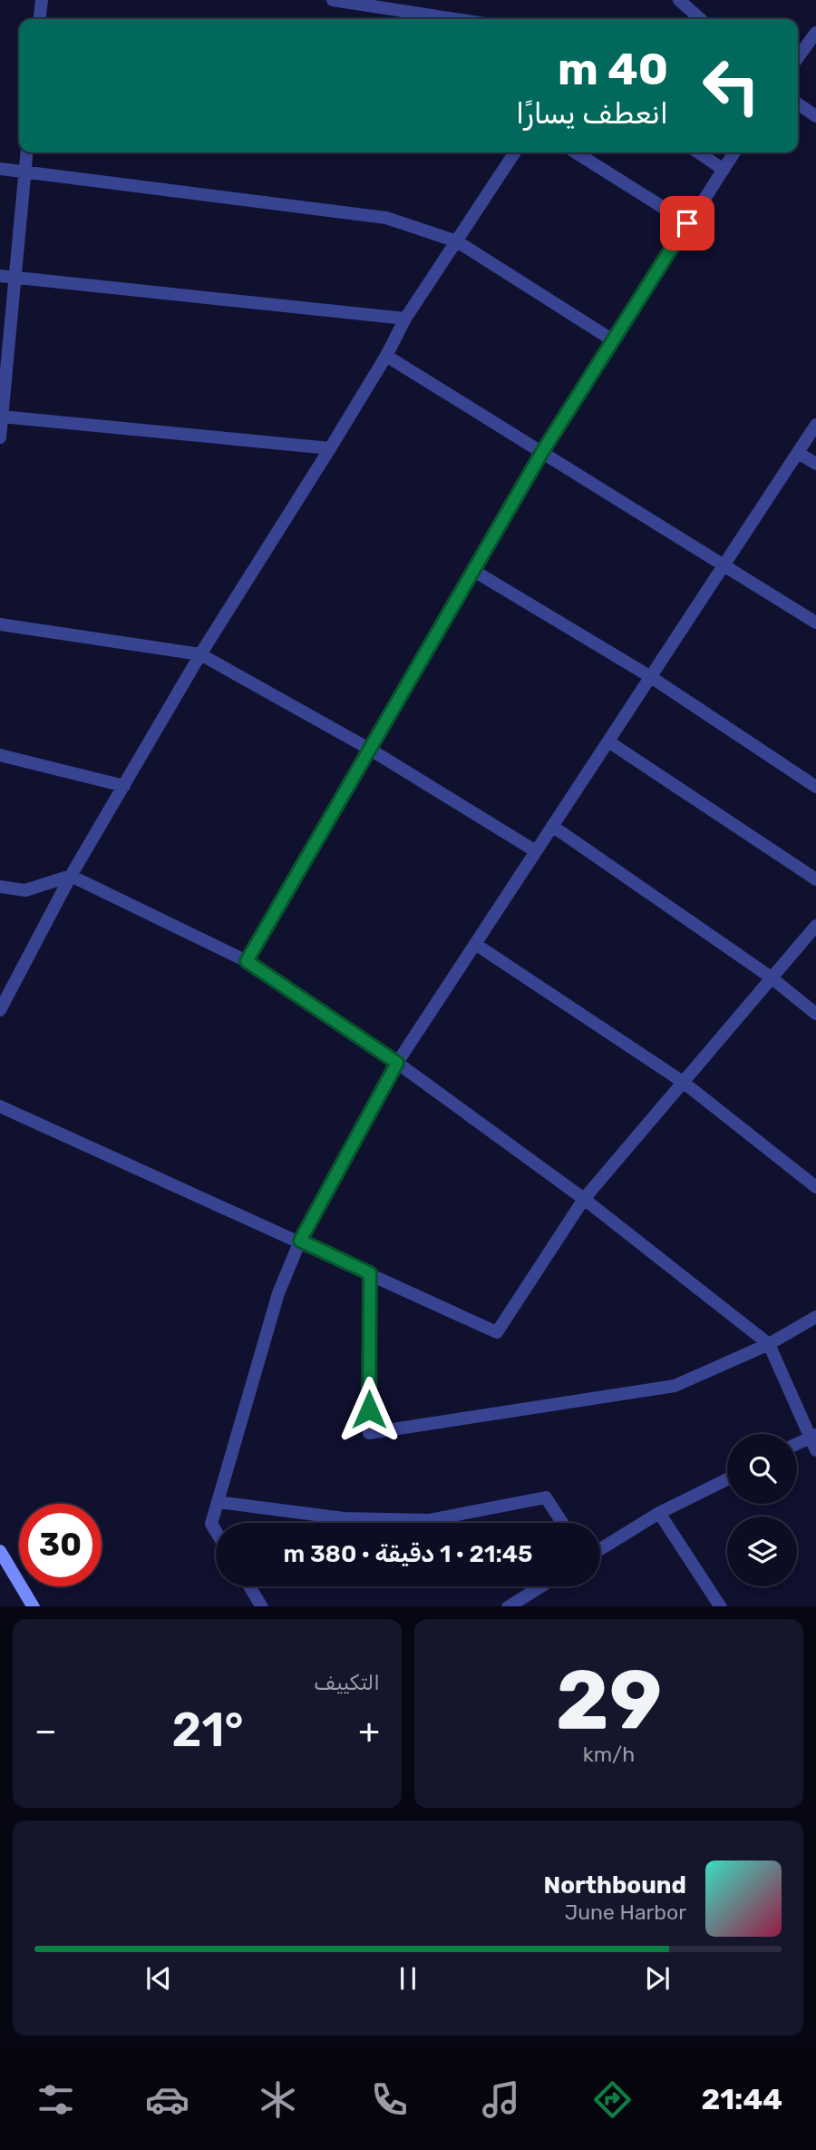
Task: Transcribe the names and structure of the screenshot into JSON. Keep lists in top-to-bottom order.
{
  "page": {
    "turn": ["40 m", "انعطف يسارًا"],
    "limit": "30",
    "trip": "21:45 · 1 دقيقة · 380 m",
    "tile": [
      ["29", "km/h"],
      "التكييف"
    ],
    "heat": ["−", "21°", "+"],
    "song": ["Northbound", "June Harbor"],
    "tabs": "21:44"
  }
}
